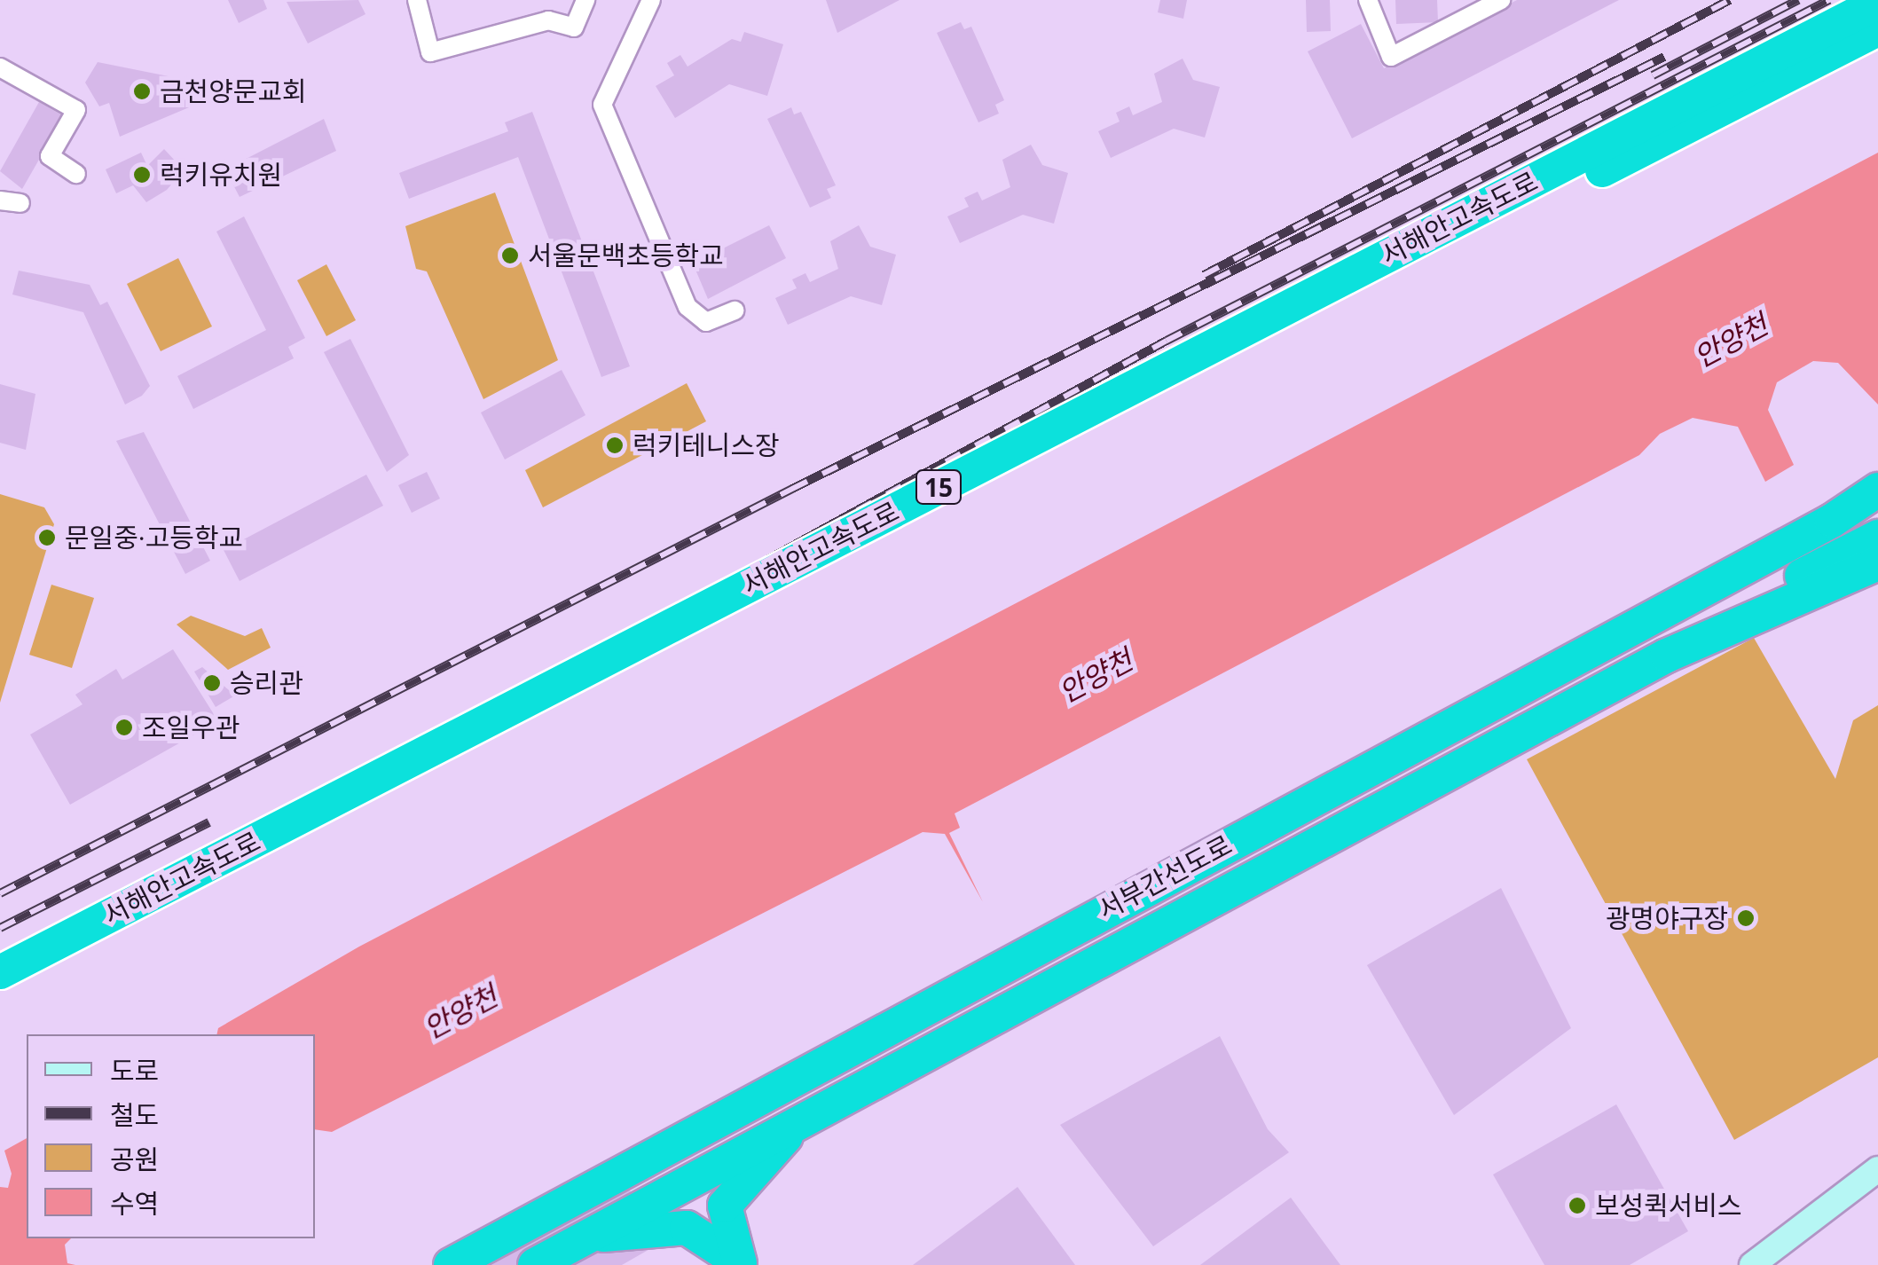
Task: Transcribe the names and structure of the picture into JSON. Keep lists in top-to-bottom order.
{
  "streets": {
    "highway": ["서해안고속도로", "15", "서부간선도로"]
  },
  "water": ["안양천"],
  "places": [
    "금천양문교회",
    "럭키유치원",
    "서울문백초등학교",
    "럭키테니스장",
    "문일중·고등학교",
    "승리관",
    "조일우관",
    "광명야구장",
    "보성퀵서비스"
  ],
  "legend": [
    "도로",
    "철도",
    "공원",
    "수역"
  ]
}
